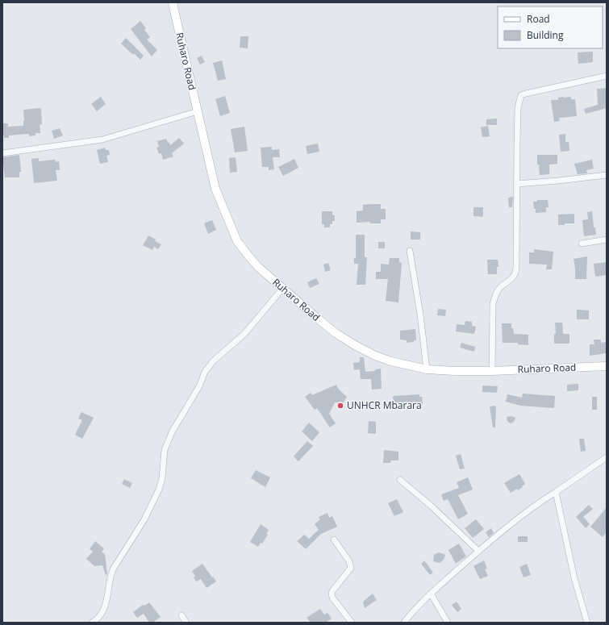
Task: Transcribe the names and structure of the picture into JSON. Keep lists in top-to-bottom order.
{
  "streets": {
    "street": ["Ruharo Road"]
  },
  "places": ["UNHCR Mbarara"],
  "legend": ["Road", "Building"]
}
